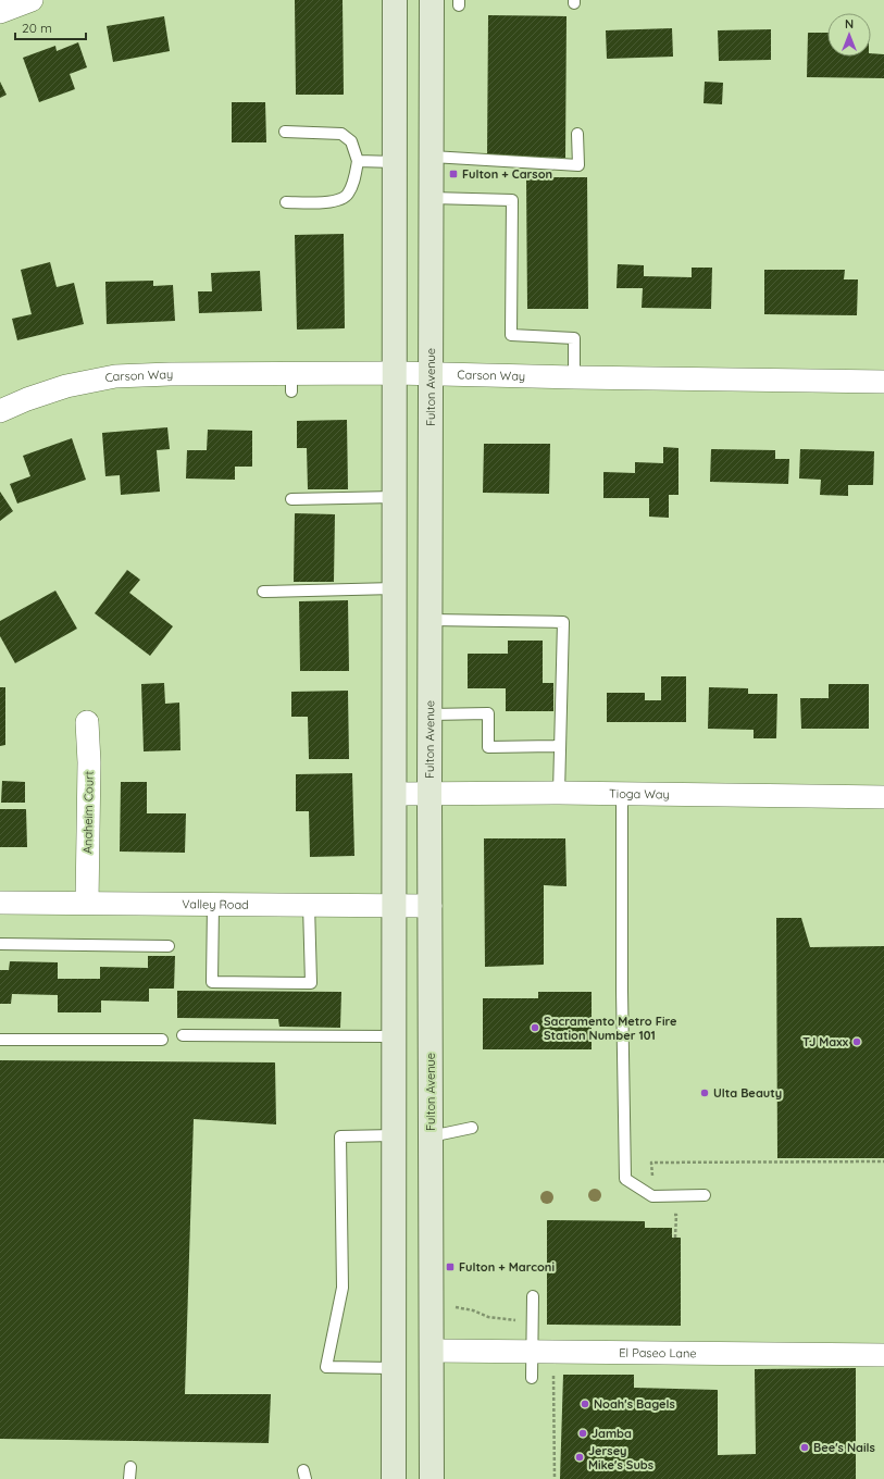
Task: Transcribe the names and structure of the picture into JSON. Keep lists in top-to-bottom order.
{
  "streets": {
    "main road": ["Fulton Avenue"],
    "street": [
      "Carson Way",
      "Tioga Way",
      "Anaheim Court",
      "Valley Road",
      "El Paseo Lane"
    ]
  },
  "crossings": [
    ["Carson Way", "Fulton Avenue"],
    ["Fulton Avenue", "Tioga Way"],
    ["Fulton Avenue", "Valley Road"],
    ["Fulton Avenue", "El Paseo Lane"],
    ["Anaheim Court", "Valley Road"]
  ],
  "places": {
    "transit": ["Fulton + Carson", "Fulton + Marconi"],
    "other": [
      "Sacramento Metro Fire Station Number 101",
      "TJ Maxx",
      "Ulta Beauty",
      "Noah's Bagels",
      "Jamba",
      "Bee's Nails",
      "Jersey Mike's Subs"
    ]
  },
  "scale_bar": "20 m",
  "north": "top"
}
